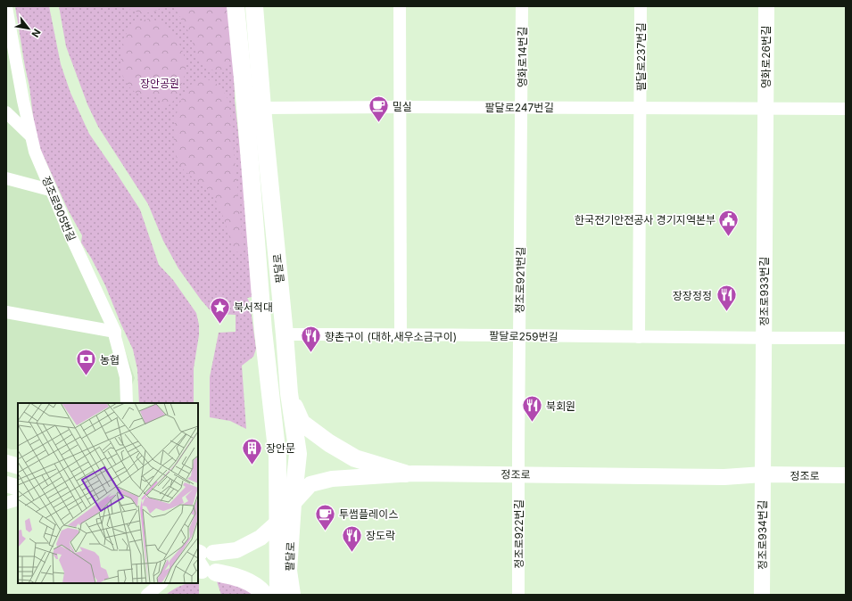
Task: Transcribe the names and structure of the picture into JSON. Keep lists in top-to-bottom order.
{
  "streets": {
    "main road": ["팔달로"],
    "street": [
      "영화로14번길",
      "팔달로237번길",
      "영화로26번길",
      "팔달로247번길",
      "정조로905번길",
      "정조로921번길",
      "정조로933번길",
      "팔달로259번길",
      "정조로",
      "정조로922번길",
      "정조로934번길"
    ]
  },
  "crossings": [
    ["영화로14번길", "팔달로247번길"],
    ["영화로14번길", "정조로921번길"],
    ["팔달로237번길", "팔달로247번길"],
    ["영화로26번길", "팔달로247번길"],
    ["영화로26번길", "정조로933번길"],
    ["팔달로247번길", "팔달로"],
    ["팔달로247번길", "정조로921번길"],
    ["팔달로247번길", "정조로933번길"],
    ["팔달로", "팔달로259번길"],
    ["팔달로", "정조로"],
    ["정조로921번길", "팔달로259번길"],
    ["정조로921번길", "정조로"],
    ["정조로921번길", "정조로922번길"],
    ["정조로933번길", "팔달로259번길"],
    ["정조로933번길", "정조로"],
    ["정조로933번길", "정조로934번길"],
    ["정조로", "정조로922번길"],
    ["정조로", "정조로934번길"]
  ],
  "parks": ["장안공원"],
  "places": {
    "cafe": ["밀실", "투썸플레이스"],
    "public building": ["한국전기안전공사 경기지역본부"],
    "restaurant": [
      "장장정정",
      "향촌구이 (대하,새우소금구이)",
      "북회원",
      "장도락"
    ],
    "place": ["북서적대"],
    "bank": ["농협"],
    "building": ["장안문"]
  },
  "north": "bottom right"
}
